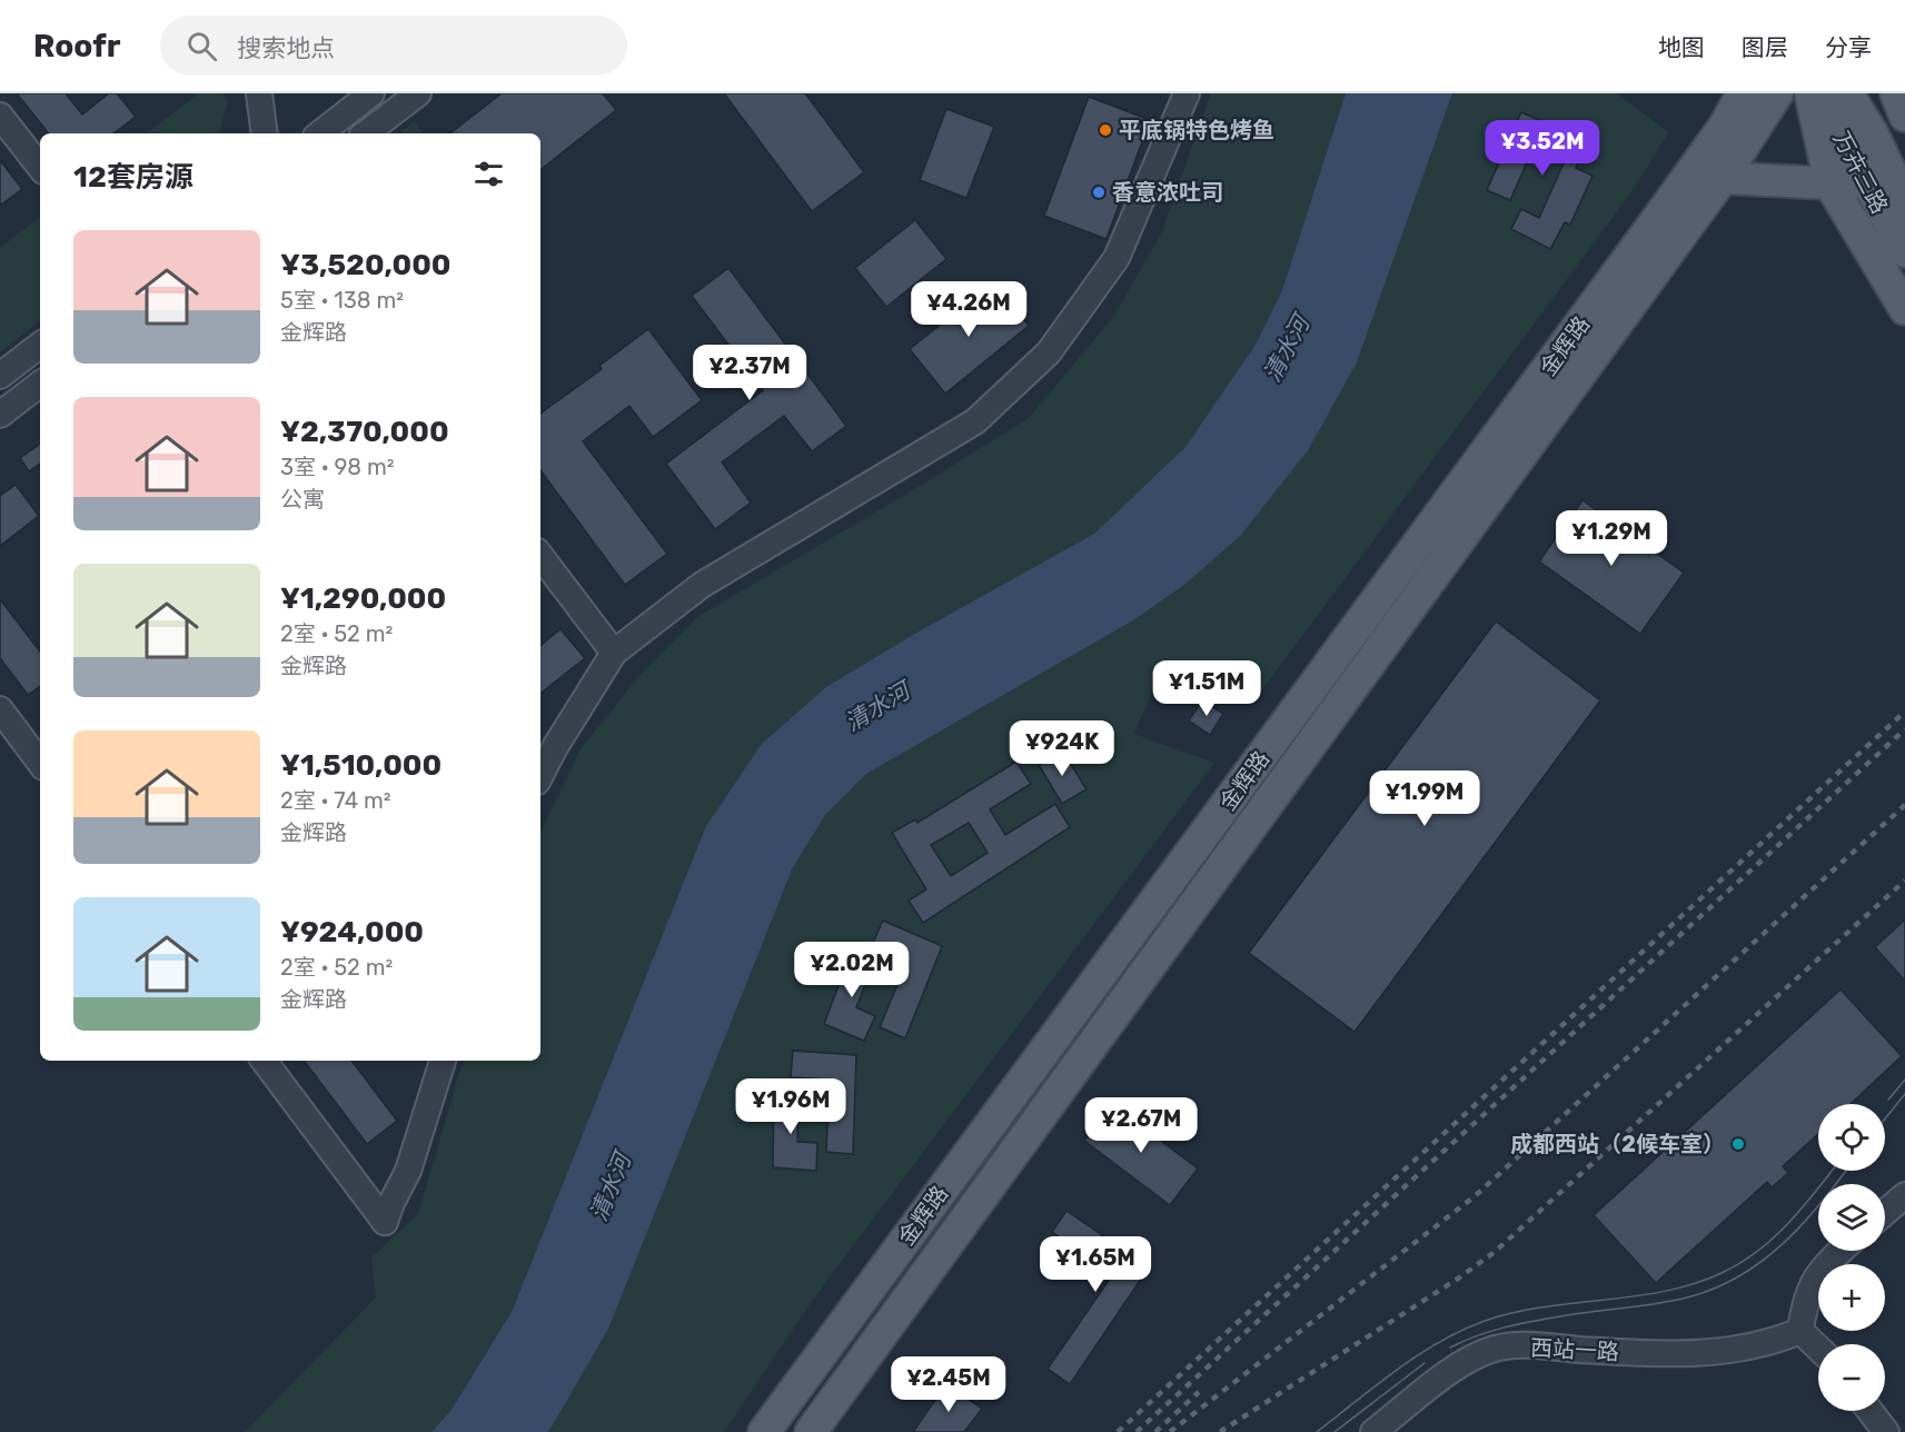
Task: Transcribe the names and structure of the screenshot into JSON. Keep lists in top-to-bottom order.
{
  "streets": {
    "main road": ["万卉三路", "金辉路"],
    "street": ["西站一路"]
  },
  "water": ["清水河"],
  "places": ["平底锅特色烤鱼", "香意浓吐司", "成都西站（2候车室）"],
  "page": {
    "header": "Roofr",
    "search": "搜索地点",
    "nav": ["地图", "图层", "分享"],
    "price": [
      "¥3.52M",
      "¥4.26M",
      "¥2.37M",
      "¥1.29M",
      "¥1.51M",
      "¥924K",
      "¥1.99M",
      "¥2.02M",
      "¥1.96M",
      "¥2.67M",
      "¥1.65M",
      "¥2.45M"
    ],
    "heading": "12套房源",
    "list": [
      {
        "name": "¥3,520,000",
        "note": "5室 · 138 m² · 金辉路"
      },
      {
        "name": "¥2,370,000",
        "note": "3室 · 98 m² · 公寓"
      },
      {
        "name": "¥1,290,000",
        "note": "2室 · 52 m² · 金辉路"
      },
      {
        "name": "¥1,510,000",
        "note": "2室 · 74 m² · 金辉路"
      },
      {
        "name": "¥924,000",
        "note": "2室 · 52 m² · 金辉路"
      }
    ],
    "map_buttons": ["+", "−"]
  }
}
